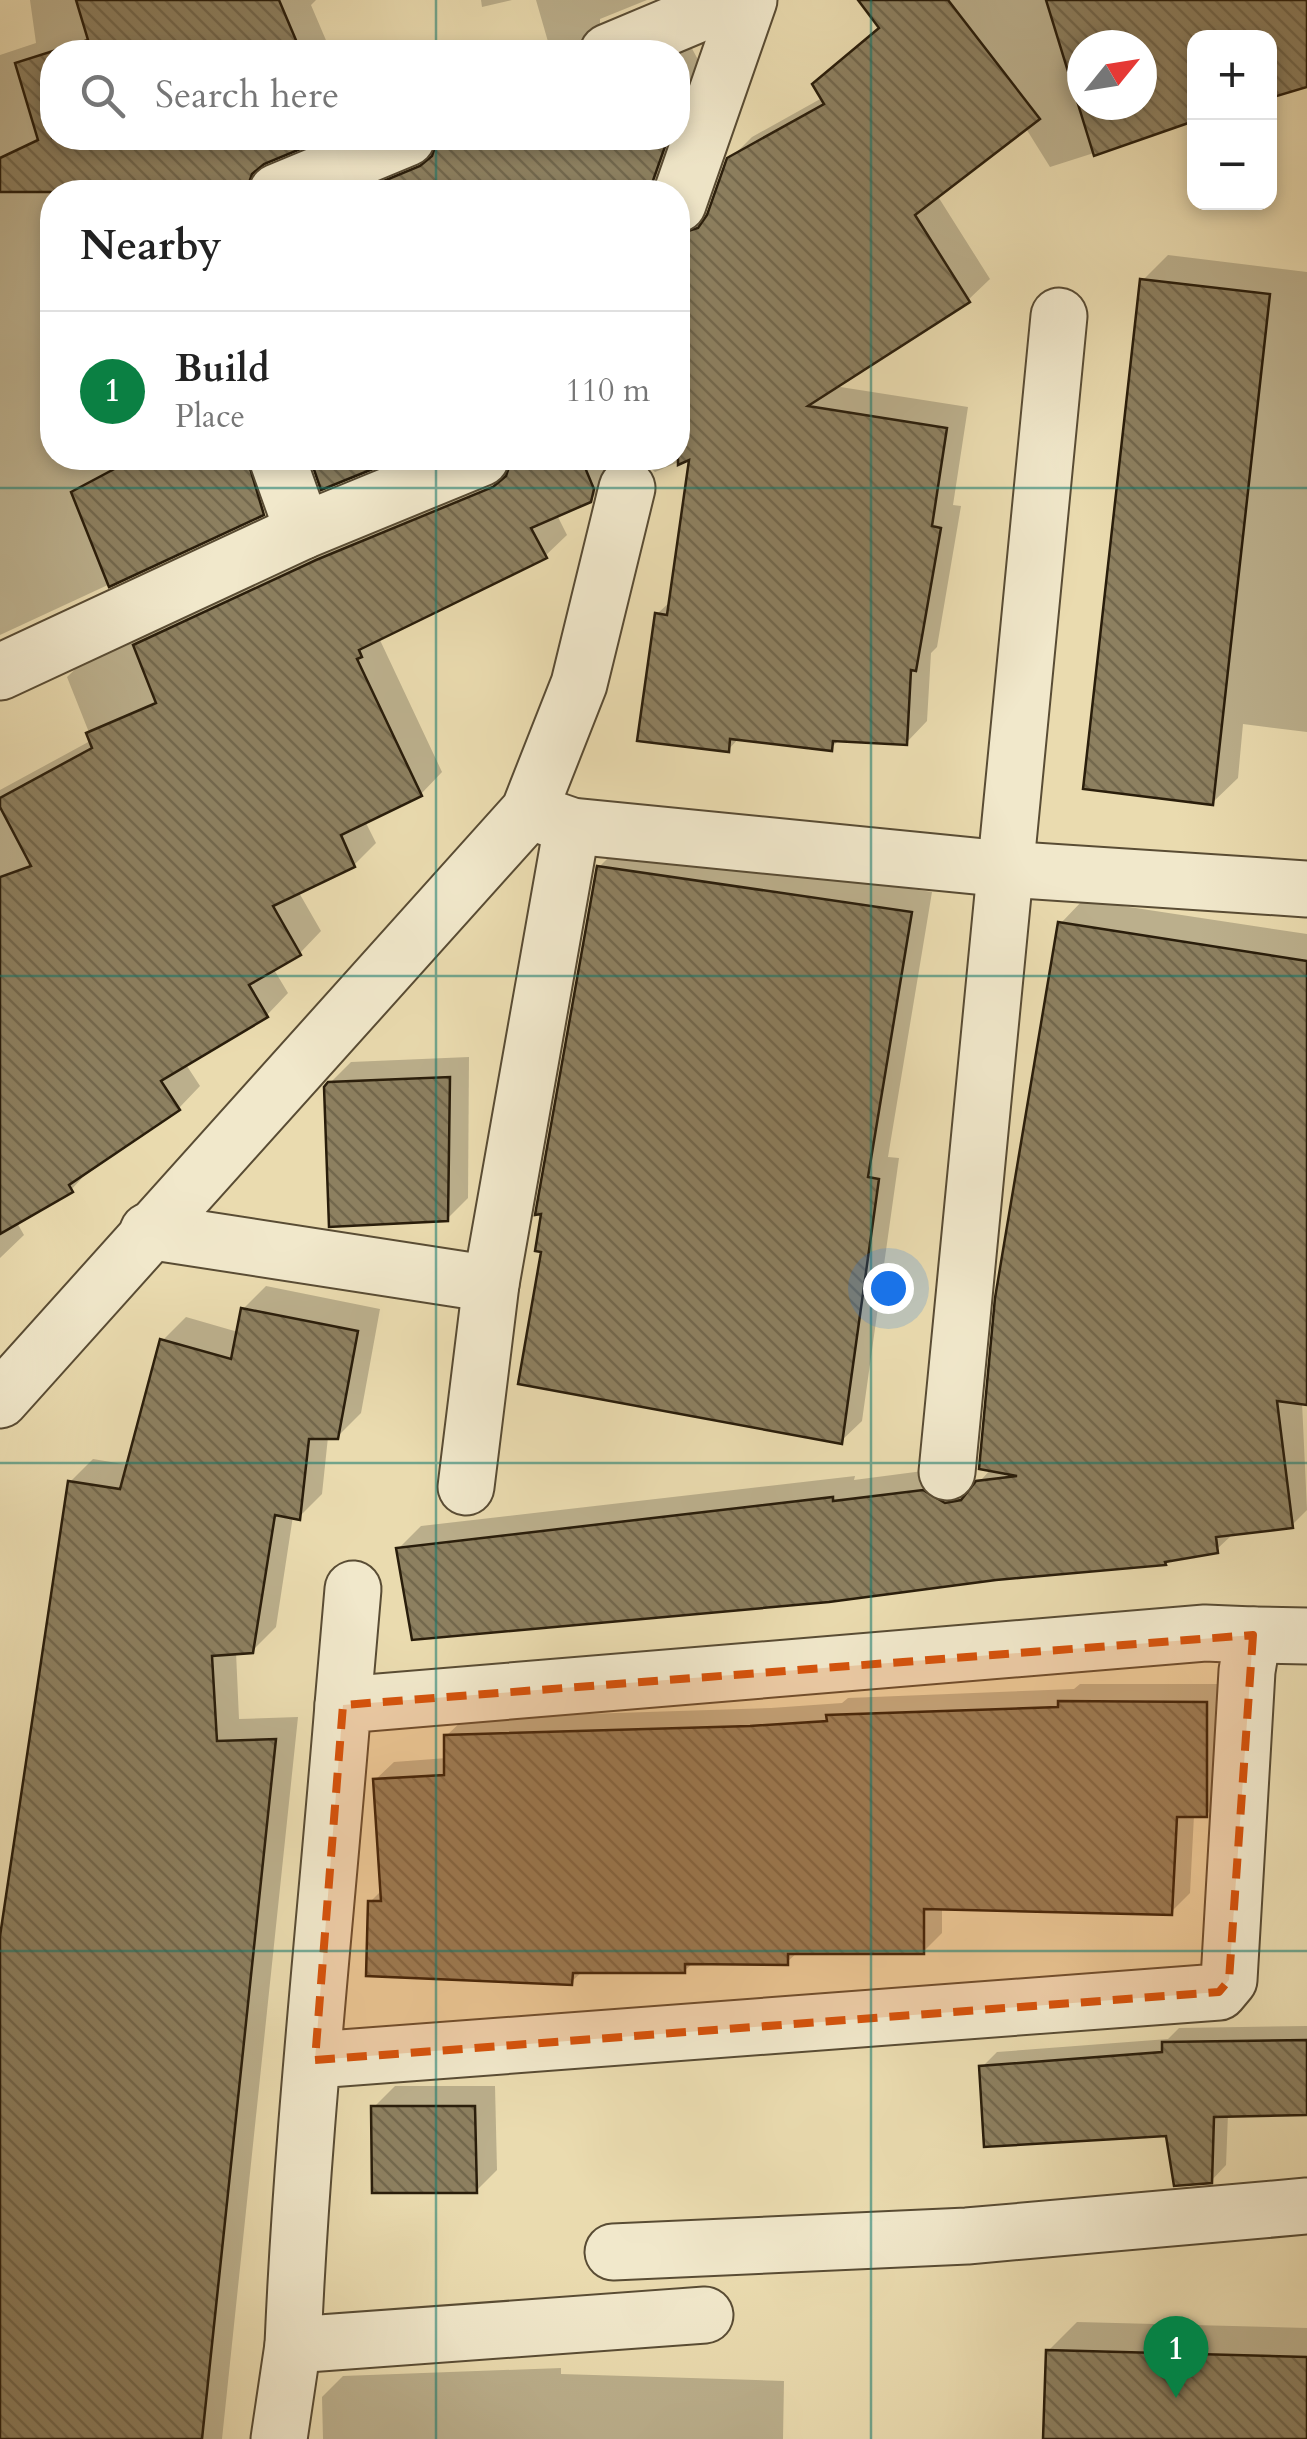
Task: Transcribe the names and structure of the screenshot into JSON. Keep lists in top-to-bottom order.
{
  "north": "top right",
  "page": {
    "map_buttons": ["+", "−"],
    "search": "Search here",
    "heading": "Nearby",
    "list": [
      {
        "mark": "1",
        "name": "Build",
        "note": "Place",
        "value": "110 m"
      }
    ],
    "pins": "1"
  }
}
